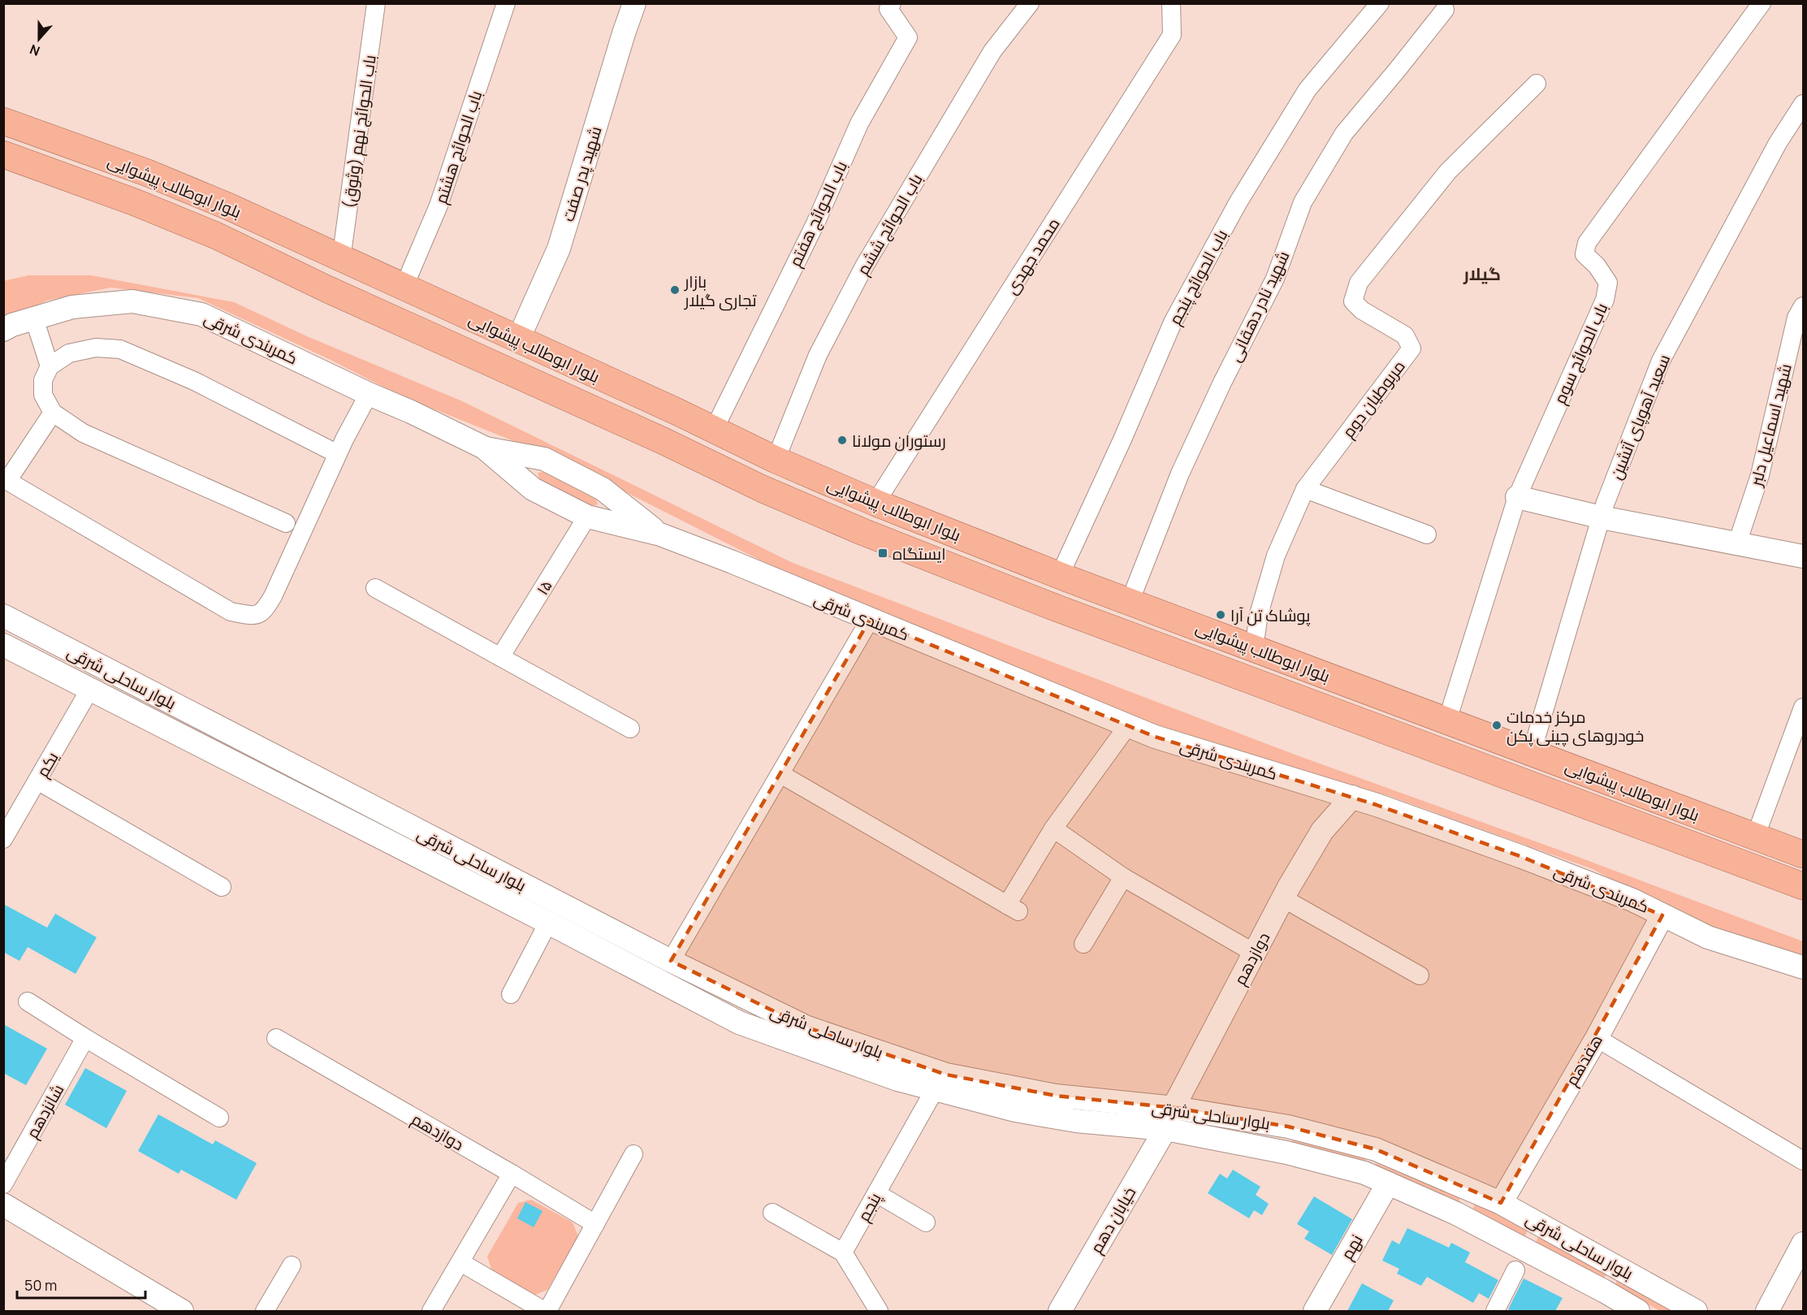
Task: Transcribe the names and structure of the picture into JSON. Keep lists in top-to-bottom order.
{
  "streets": {
    "highway": ["بلوار ابوطالب پیشوایی"],
    "street": [
      "باب الحوائج نهم (وثوق)",
      "باب الحوائج هشتم",
      "شهید پدر صفت",
      "باب الحوائج هفتم",
      "باب الحوائج ششم",
      "محمد جهدی",
      "باب الحوائج پنجم",
      "شهید نادر دهقانی",
      "کمربندی شرقی",
      "باب الحوائج سوم",
      "مربوطیان دوم",
      "سعید آهوپای آتشین",
      "شهید اسماعیل دلبر",
      "۱۵",
      "بلوار ساحلی شرقی",
      "یکم",
      "دوازدهم",
      "هفدهم",
      "شانزدهم",
      "پنجم",
      "خیابان دهم",
      "نهم"
    ]
  },
  "crossings": [
    ["باب الحوائج نهم (وثوق)", "بلوار ابوطالب پیشوایی"],
    ["باب الحوائج هشتم", "بلوار ابوطالب پیشوایی"],
    ["شهید پدر صفت", "بلوار ابوطالب پیشوایی"],
    ["بلوار ابوطالب پیشوایی", "باب الحوائج هفتم"],
    ["بلوار ابوطالب پیشوایی", "باب الحوائج ششم"],
    ["بلوار ابوطالب پیشوایی", "محمد جهدی"],
    ["بلوار ابوطالب پیشوایی", "باب الحوائج پنجم"],
    ["بلوار ابوطالب پیشوایی", "شهید نادر دهقانی"],
    ["بلوار ابوطالب پیشوایی", "باب الحوائج سوم"],
    ["بلوار ابوطالب پیشوایی", "مربوطیان دوم"],
    ["بلوار ابوطالب پیشوایی", "سعید آهوپای آتشین"],
    ["کمربندی شرقی", "۱۵"],
    ["کمربندی شرقی", "دوازدهم"],
    ["کمربندی شرقی", "هفدهم"],
    ["بلوار ساحلی شرقی", "یکم"],
    ["بلوار ساحلی شرقی", "دوازدهم"],
    ["بلوار ساحلی شرقی", "هفدهم"],
    ["بلوار ساحلی شرقی", "پنجم"],
    ["بلوار ساحلی شرقی", "خیابان دهم"],
    ["بلوار ساحلی شرقی", "نهم"],
    ["دوازدهم", "خیابان دهم"]
  ],
  "districts": ["گیلار"],
  "places": {
    "other": [
      "بازار تجاری گیلار",
      "رستوران مولانا",
      "پوشاک تن آرا",
      "مرکز خدمات خودروهای چینی پکن"
    ],
    "transit": ["ایستگاه"]
  },
  "scale_bar": "50 m",
  "north": "bottom"
}
